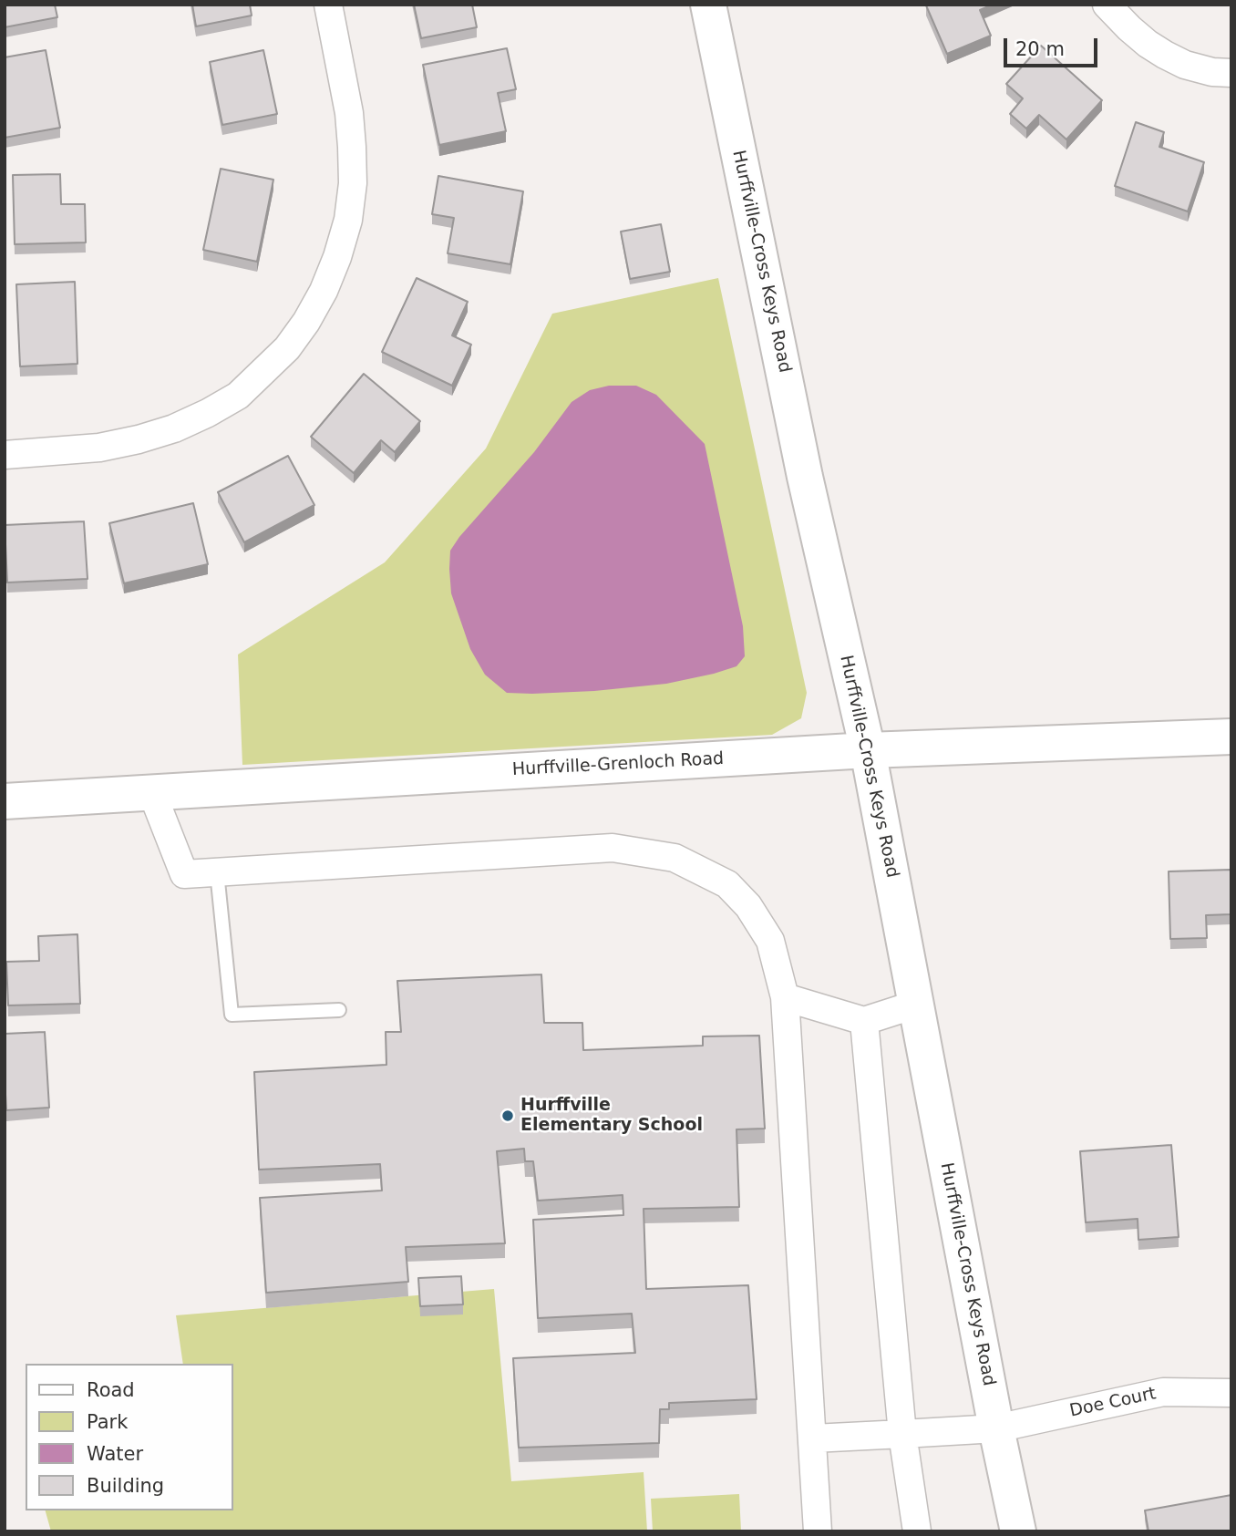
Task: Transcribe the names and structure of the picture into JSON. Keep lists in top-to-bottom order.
{
  "streets": {
    "main road": ["Hurffville-Cross Keys Road", "Hurffville-Grenloch Road"],
    "street": ["Doe Court"]
  },
  "crossings": [
    ["Hurffville-Cross Keys Road", "Hurffville-Grenloch Road"],
    ["Hurffville-Cross Keys Road", "Doe Court"]
  ],
  "places": ["Hurffville Elementary School"],
  "legend": [
    "Road",
    "Park",
    "Water",
    "Building"
  ],
  "scale_bar": "20 m"
}
